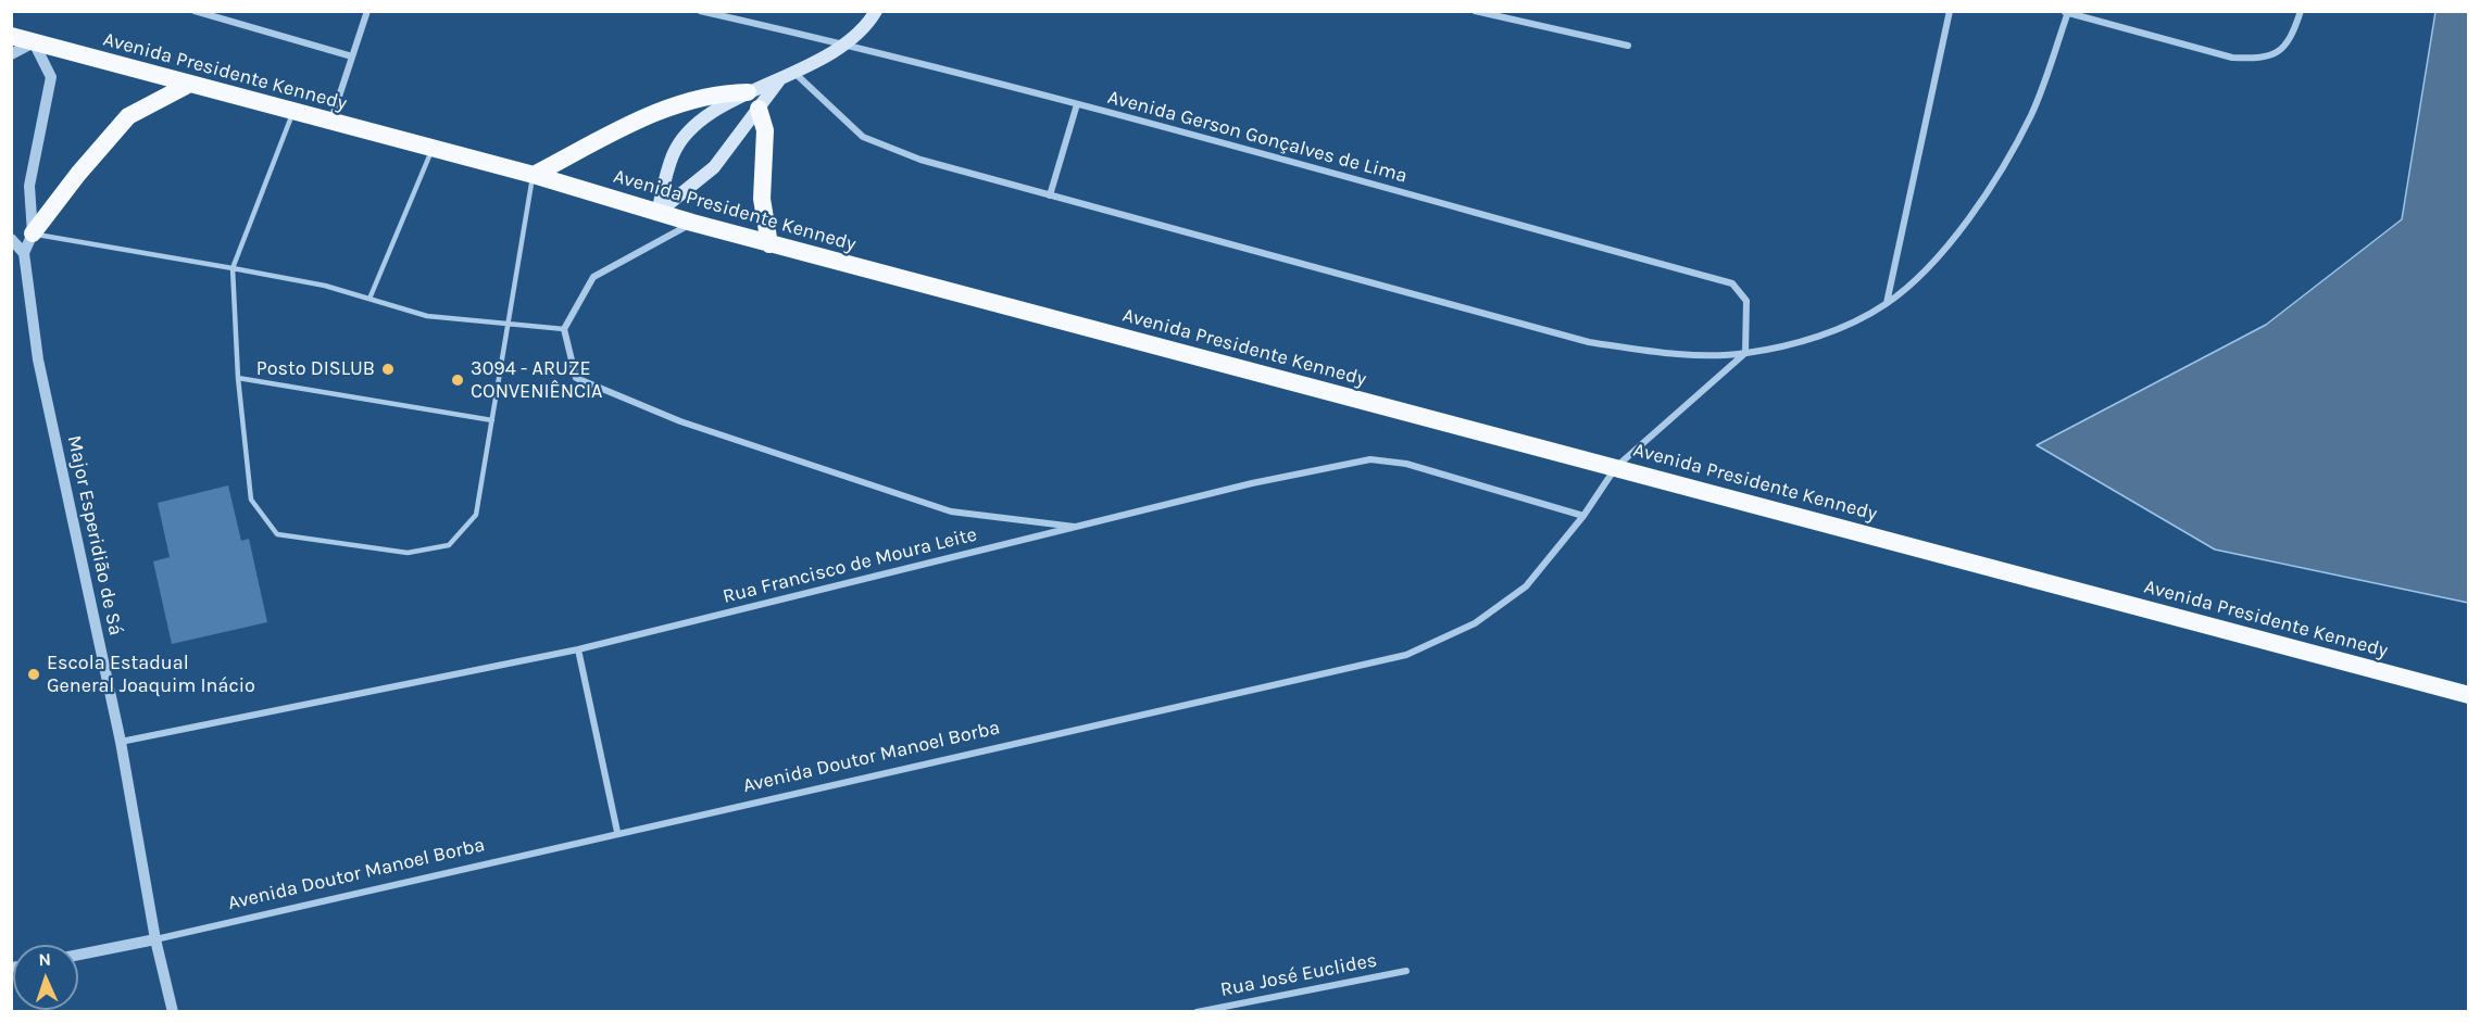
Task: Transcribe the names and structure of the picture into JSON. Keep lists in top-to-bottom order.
{
  "streets": {
    "highway": ["Avenida Presidente Kennedy"],
    "street": [
      "Avenida Gerson Gonçalves de Lima",
      "Major Esperidião de Sá",
      "Rua Francisco de Moura Leite",
      "Avenida Doutor Manoel Borba",
      "Rua José Euclides"
    ]
  },
  "crossings": [
    ["Avenida Presidente Kennedy", "Avenida Doutor Manoel Borba"],
    ["Avenida Gerson Gonçalves de Lima", "Avenida Doutor Manoel Borba"],
    ["Major Esperidião de Sá", "Rua Francisco de Moura Leite"],
    ["Major Esperidião de Sá", "Avenida Doutor Manoel Borba"],
    ["Rua Francisco de Moura Leite", "Avenida Doutor Manoel Borba"]
  ],
  "places": ["Posto DISLUB", "3094 - ARUZE CONVENIÊNCIA", "Escola Estadual General Joaquim Inácio"],
  "north": "top"
}
